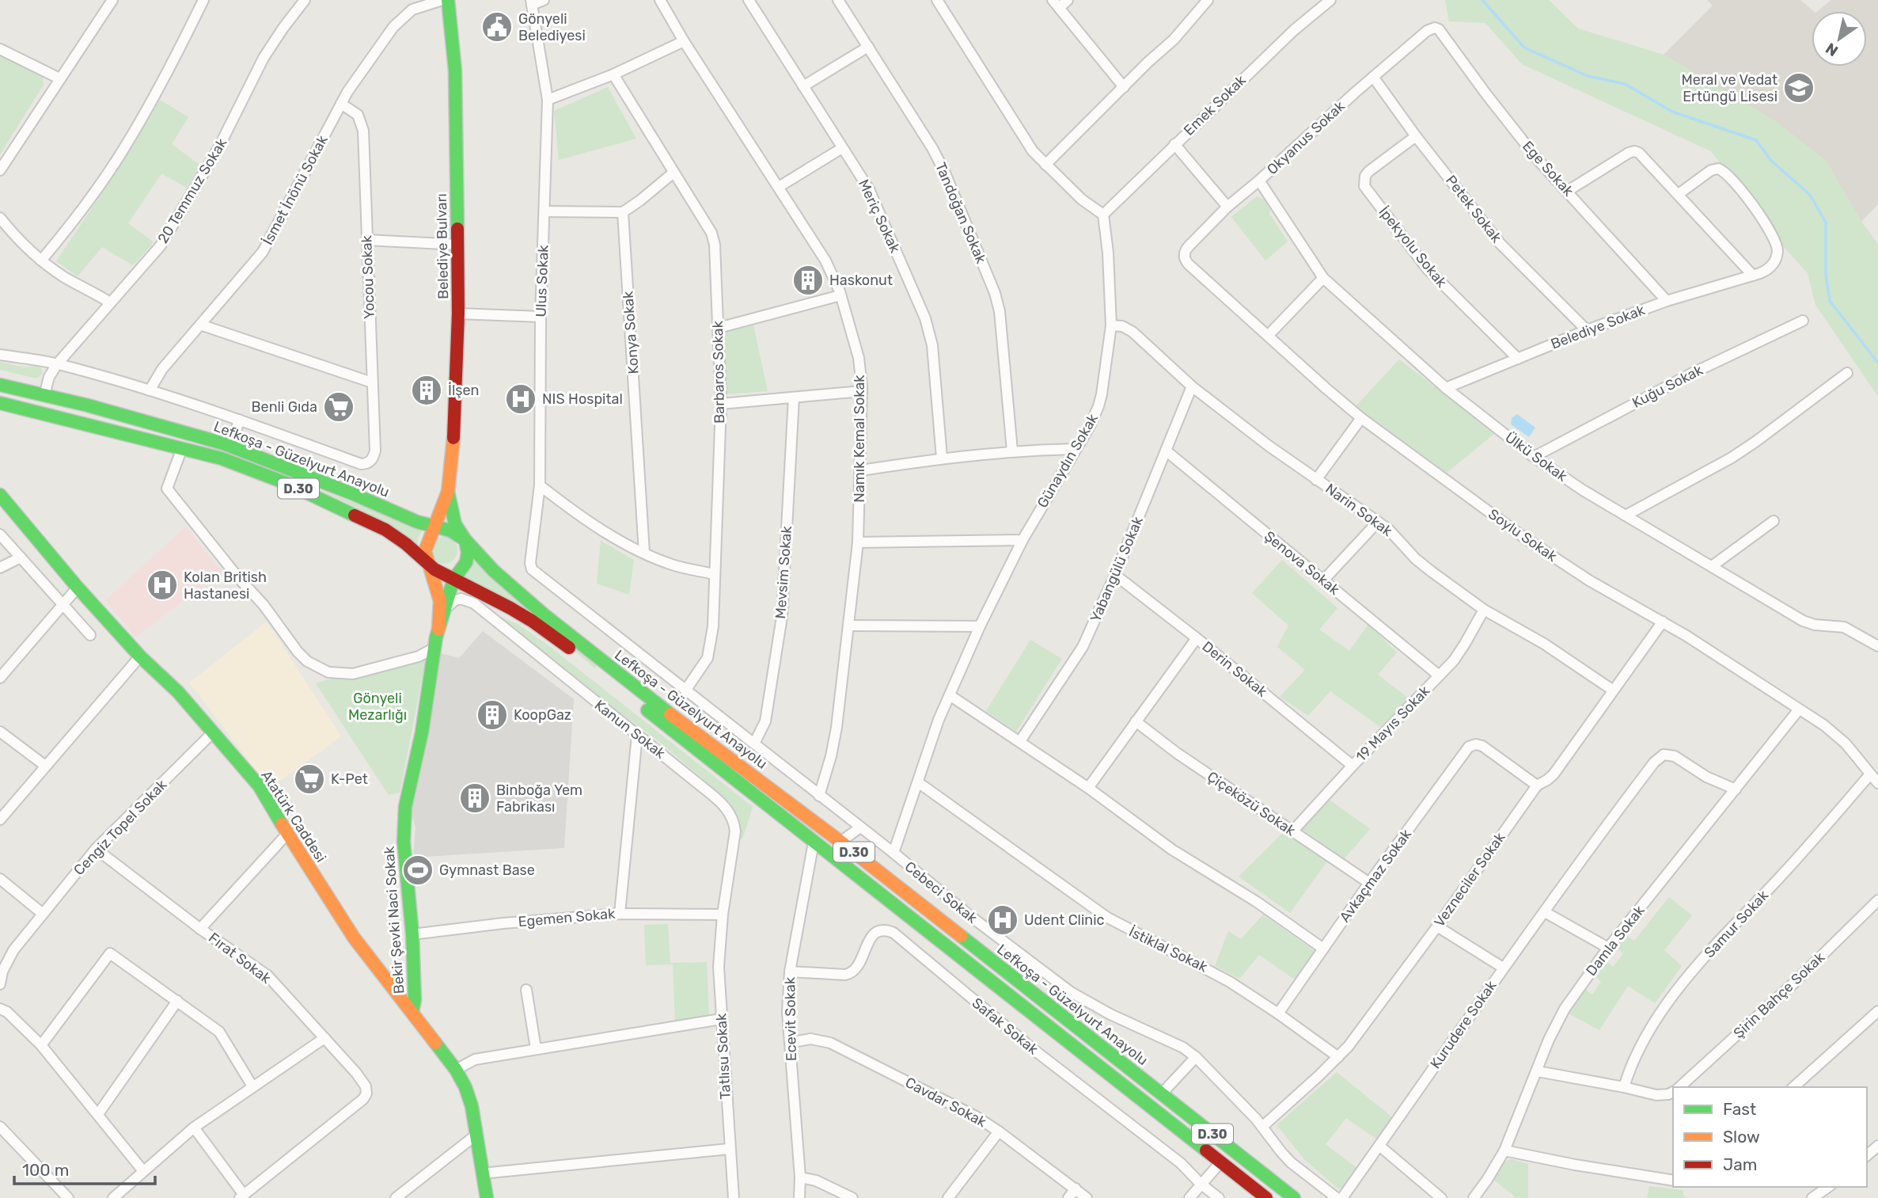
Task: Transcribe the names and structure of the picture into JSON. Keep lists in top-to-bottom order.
{
  "streets": {
    "main road": [
      "Belediye Bulvarı",
      "Lefkoşa - Güzelyurt Anayolu",
      "D.30",
      "Atatürk Caddesi",
      "Bekir Şevki Naci Sokak"
    ],
    "street": [
      "Emek Sokak",
      "Okyanus Sokak",
      "Ege Sokak",
      "İsmet İnönü Sokak",
      "20 Temmuz Sokak",
      "Petek Sokak",
      "Tandoğan Sokak",
      "Meriç Sokak",
      "İpekyolu Sokak",
      "Yocou Sokak",
      "Ulus Sokak",
      "Belediye Sokak",
      "Konya Sokak",
      "Barbaros Sokak",
      "Kuğu Sokak",
      "Namık Kemal Sokak",
      "Ülkü Sokak",
      "Günaydın Sokak",
      "Narin Sokak",
      "Soylu Sokak",
      "Şenova Sokak",
      "Yabangülü Sokak",
      "Mevsim Sokak",
      "Derin Sokak",
      "19 Mayıs Sokak",
      "Kanun Sokak",
      "Çiçeközü Sokak",
      "Cengiz Topel Sokak",
      "Avkaçmaz Sokak",
      "Vezneciler Sokak",
      "Cebeci Sokak",
      "Egemen Sokak",
      "Samur Sokak",
      "Damla Sokak",
      "İstiklal Sokak",
      "Fırat Sokak",
      "Şirin Bahçe Sokak",
      "Ecevit Sokak",
      "Kurudere Sokak",
      "Safak Sokak",
      "Tatlısu Sokak",
      "Cavdar Sokak"
    ]
  },
  "crossings": [
    ["Emek Sokak", "Günaydın Sokak"],
    ["Okyanus Sokak", "Ege Sokak"],
    ["Okyanus Sokak", "Petek Sokak"],
    ["Okyanus Sokak", "Ülkü Sokak"],
    ["Okyanus Sokak", "Soylu Sokak"],
    ["Ege Sokak", "Belediye Sokak"],
    ["İsmet İnönü Sokak", "Yocou Sokak"],
    ["20 Temmuz Sokak", "Lefkoşa - Güzelyurt Anayolu"],
    ["Petek Sokak", "İpekyolu Sokak"],
    ["Petek Sokak", "Belediye Sokak"],
    ["Belediye Bulvarı", "Lefkoşa - Güzelyurt Anayolu"],
    ["Belediye Bulvarı", "Bekir Şevki Naci Sokak"],
    ["İpekyolu Sokak", "Belediye Sokak"],
    ["Ulus Sokak", "Cebeci Sokak"],
    ["Belediye Sokak", "Ülkü Sokak"],
    ["Barbaros Sokak", "Cebeci Sokak"],
    ["Kuğu Sokak", "Ülkü Sokak"],
    ["Namık Kemal Sokak", "Cebeci Sokak"],
    ["Lefkoşa - Güzelyurt Anayolu", "Bekir Şevki Naci Sokak"],
    ["Lefkoşa - Güzelyurt Anayolu", "Ecevit Sokak"],
    ["Günaydın Sokak", "Narin Sokak"],
    ["Günaydın Sokak", "Cebeci Sokak"],
    ["Günaydın Sokak", "İstiklal Sokak"],
    ["Narin Sokak", "Yabangülü Sokak"],
    ["Narin Sokak", "19 Mayıs Sokak"],
    ["Narin Sokak", "Vezneciler Sokak"],
    ["Soylu Sokak", "Vezneciler Sokak"],
    ["Soylu Sokak", "Samur Sokak"],
    ["Soylu Sokak", "Damla Sokak"],
    ["Şenova Sokak", "Yabangülü Sokak"],
    ["Şenova Sokak", "19 Mayıs Sokak"],
    ["Yabangülü Sokak", "Derin Sokak"],
    ["Mevsim Sokak", "Cebeci Sokak"],
    ["Derin Sokak", "19 Mayıs Sokak"],
    ["19 Mayıs Sokak", "Çiçeközü Sokak"],
    ["Kanun Sokak", "Egemen Sokak"],
    ["Kanun Sokak", "Bekir Şevki Naci Sokak"],
    ["Kanun Sokak", "Tatlısu Sokak"],
    ["Çiçeközü Sokak", "Avkaçmaz Sokak"],
    ["Atatürk Caddesi", "Cengiz Topel Sokak"],
    ["Atatürk Caddesi", "Bekir Şevki Naci Sokak"],
    ["Cengiz Topel Sokak", "Fırat Sokak"],
    ["Avkaçmaz Sokak", "Vezneciler Sokak"],
    ["Avkaçmaz Sokak", "İstiklal Sokak"],
    ["Vezneciler Sokak", "Cebeci Sokak"],
    ["Vezneciler Sokak", "İstiklal Sokak"],
    ["Egemen Sokak", "Bekir Şevki Naci Sokak"],
    ["Egemen Sokak", "Tatlısu Sokak"],
    ["Damla Sokak", "Kurudere Sokak"],
    ["Ecevit Sokak", "Safak Sokak"],
    ["Ecevit Sokak", "Cavdar Sokak"]
  ],
  "parks": ["Gönyeli Mezarlığı"],
  "places": {
    "public building": ["Gönyeli Belediyesi"],
    "school or university": ["Meral ve Vedat Ertüngü Lisesi"],
    "building": [
      "Haskonut",
      "İlşen",
      "KoopGaz",
      "Binboğa Yem Fabrikası"
    ],
    "hospital": ["NIS Hospital", "Kolan British Hastanesi", "Udent Clinic"],
    "supermarket": ["Benli Gıda", "K-Pet"],
    "sports": ["Gymnast Base"]
  },
  "legend": ["Fast", "Slow", "Jam"],
  "scale_bar": "100 m",
  "north": "bottom left"
}
